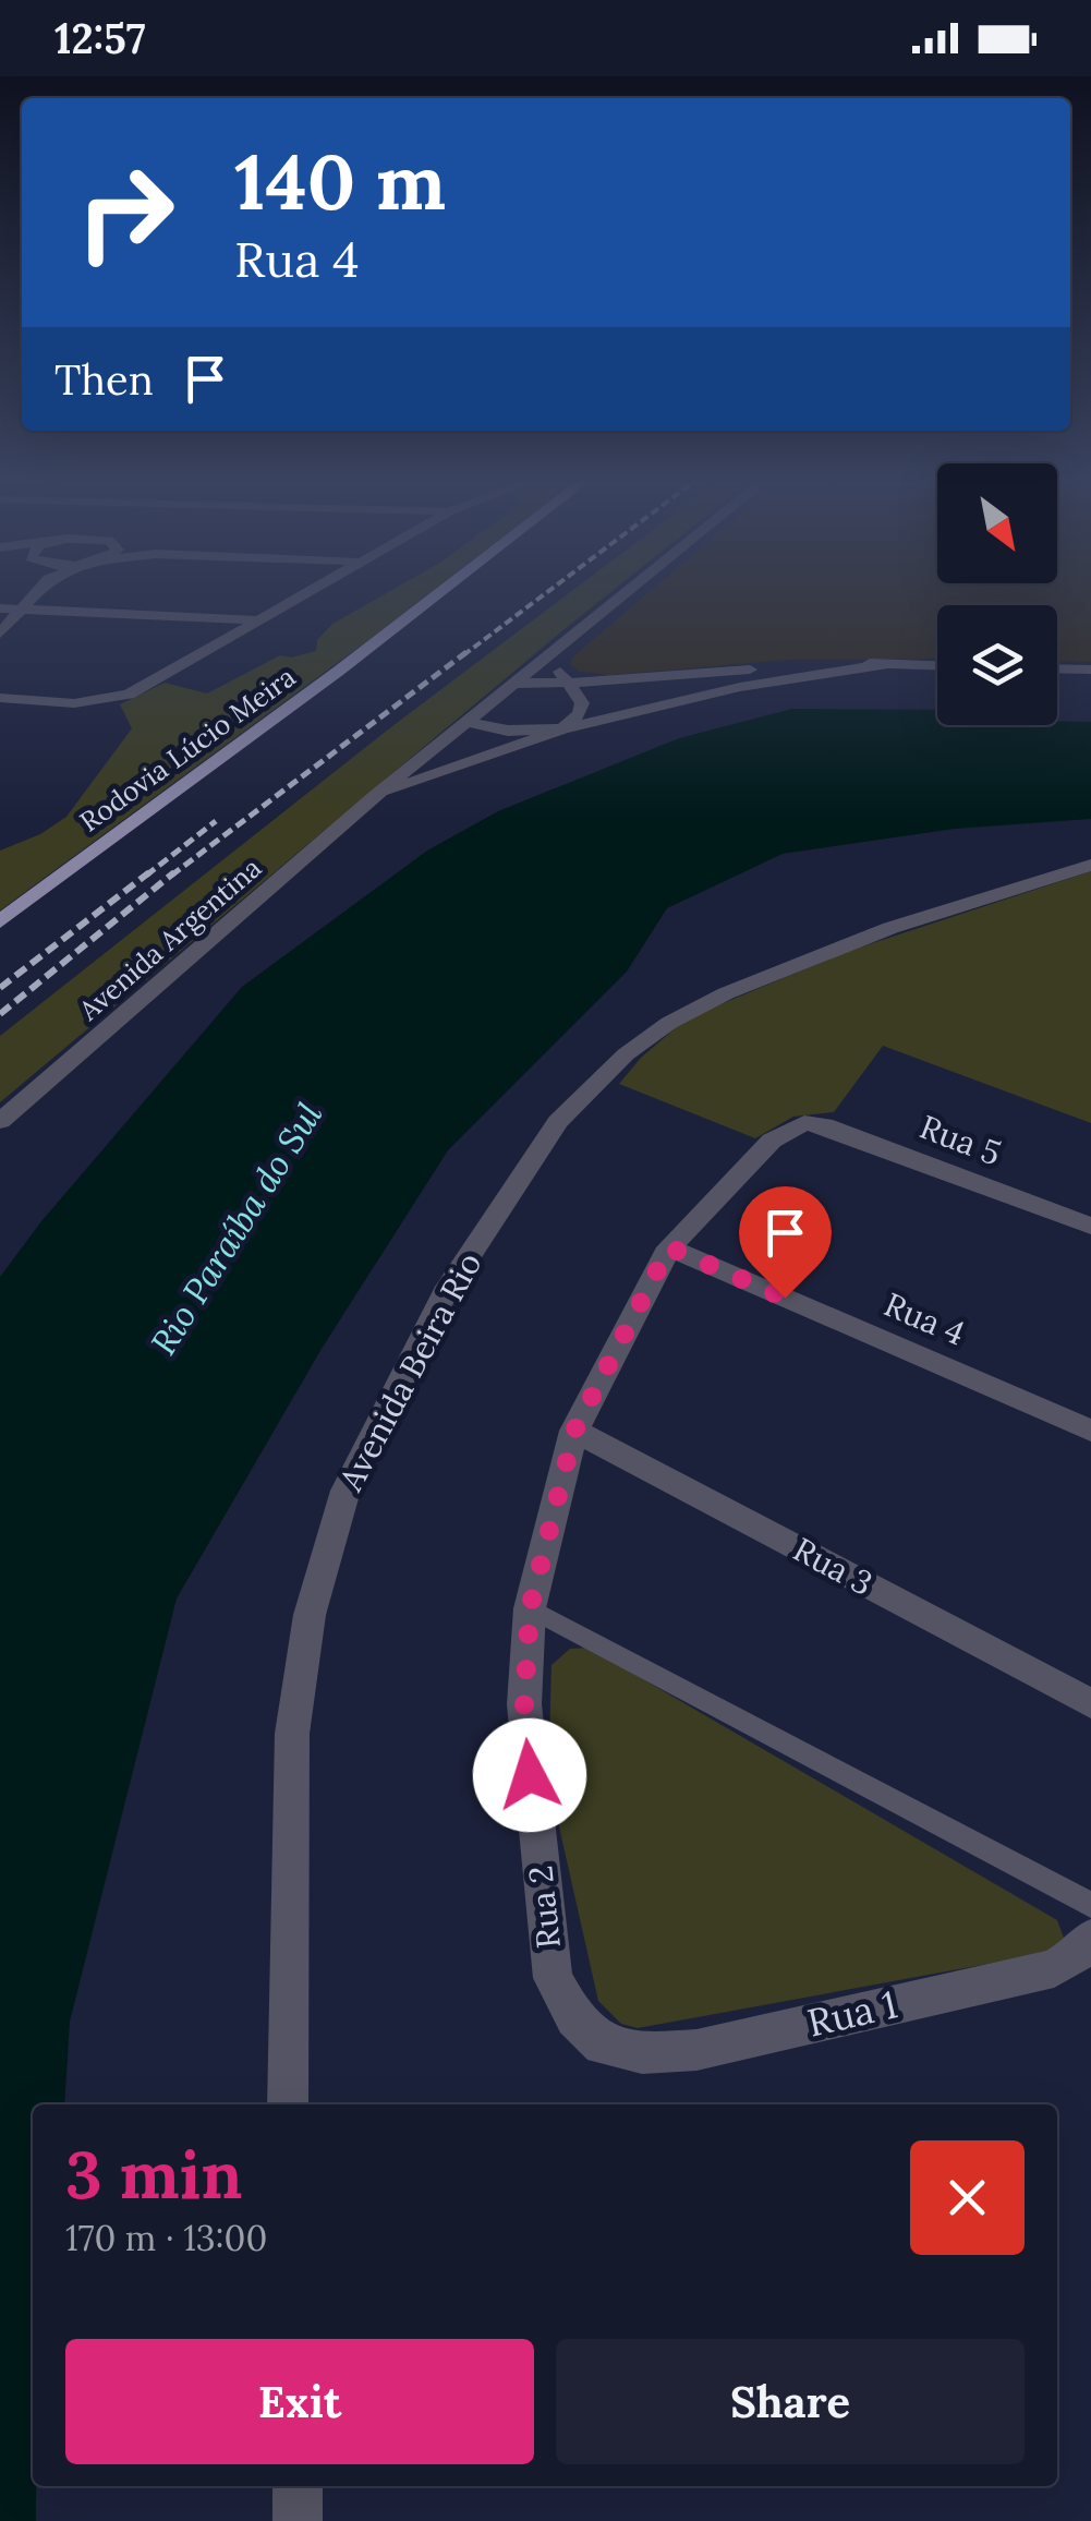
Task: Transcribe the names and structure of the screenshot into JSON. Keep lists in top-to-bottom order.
{
  "streets": {
    "main road": ["Rodovia Lúcio Meira"],
    "street": [
      "Avenida Argentina",
      "Rua 5",
      "Rua 4",
      "Avenida Beira Rio",
      "Rua 3",
      "Rua 2",
      "Rua 1"
    ]
  },
  "crossings": [
    ["Rua 5", "Rua 2"],
    ["Rua 4", "Rua 2"],
    ["Rua 3", "Rua 2"],
    ["Rua 2", "Rua 1"]
  ],
  "water": ["Rio Paraíba do Sul"],
  "north": "bottom right",
  "page": {
    "status": "12:57",
    "turn": ["140 m", "Rua 4"],
    "then": "Then",
    "heading": ["3 min", "170 m · 13:00"],
    "buttons": ["Exit", "Share"]
  }
}
